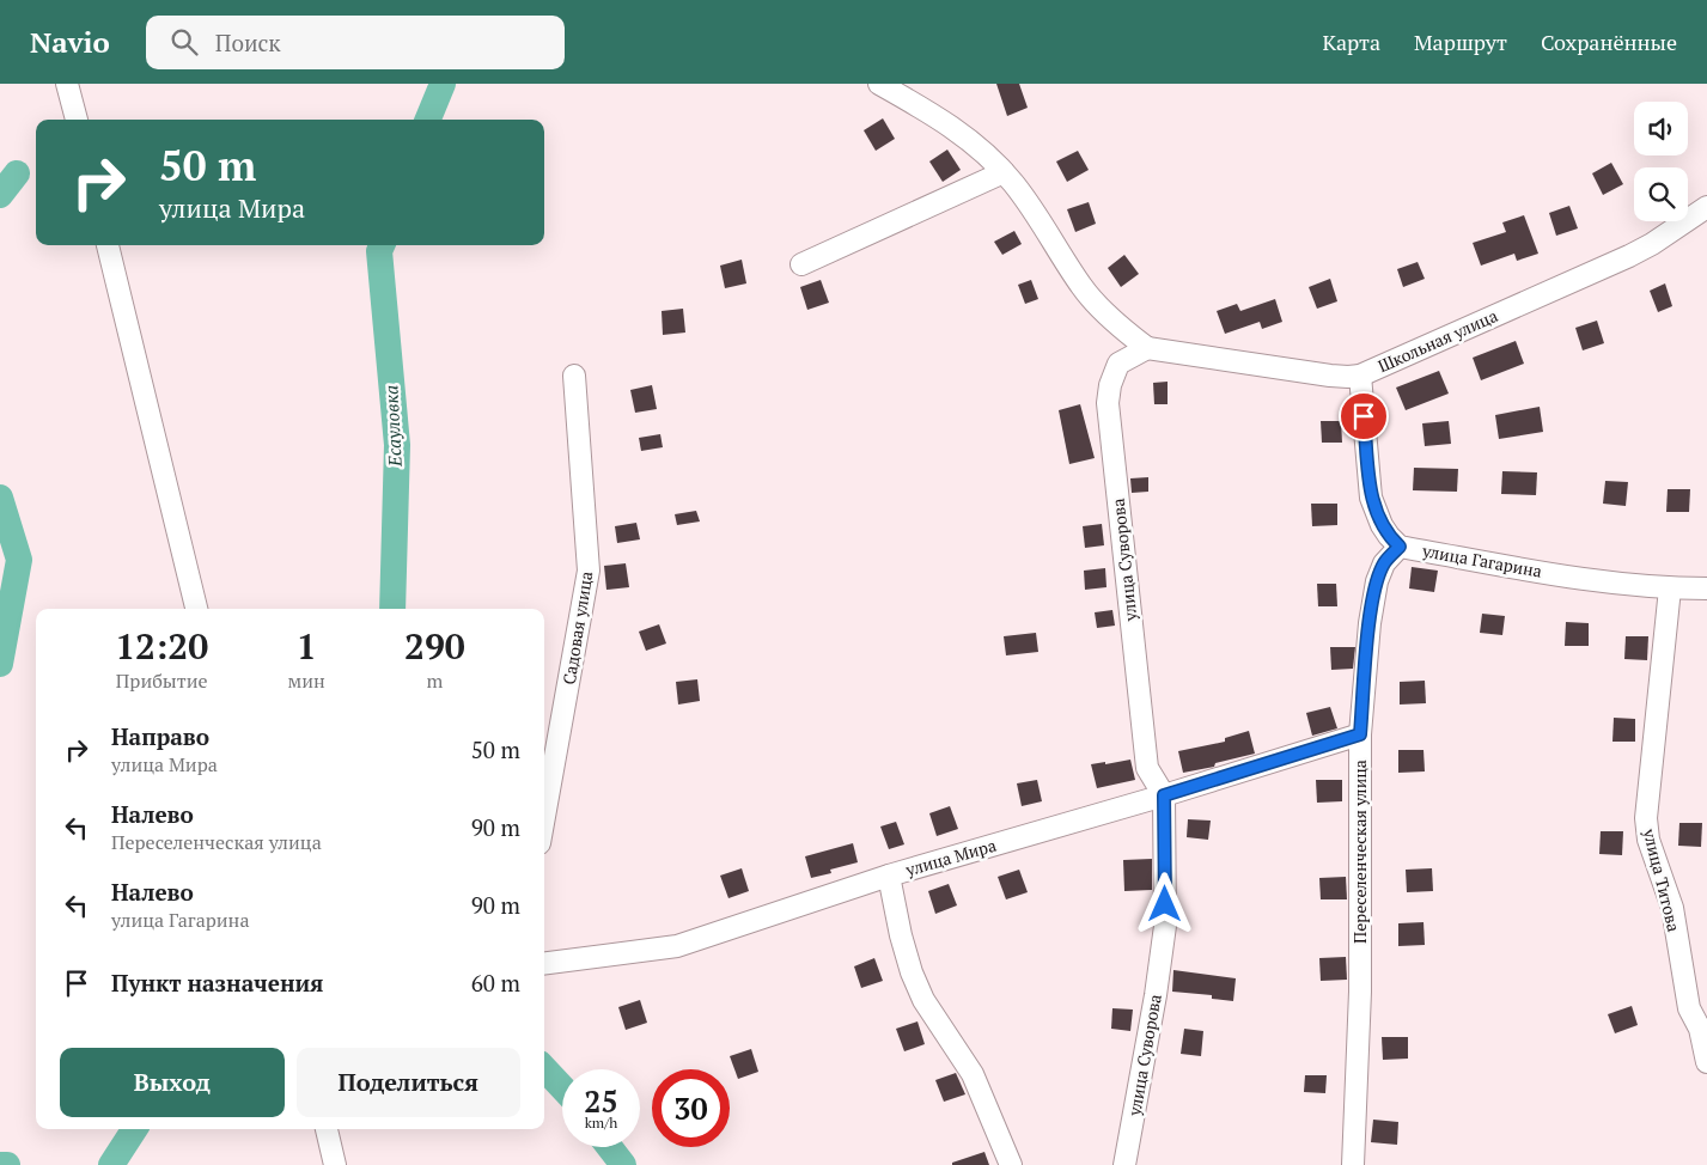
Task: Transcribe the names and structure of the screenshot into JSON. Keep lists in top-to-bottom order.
{
  "streets": {
    "street": [
      "Школьная улица",
      "улица Суворова",
      "улица Гагарина",
      "Садовая улица",
      "Переселенческая улица",
      "улица Мира",
      "улица Титова"
    ]
  },
  "crossings": [
    ["Школьная улица", "улица Суворова"],
    ["Школьная улица", "улица Гагарина"],
    ["улица Суворова", "улица Мира"],
    ["улица Гагарина", "Переселенческая улица"],
    ["улица Гагарина", "улица Титова"],
    ["Переселенческая улица", "улица Мира"]
  ],
  "water": ["Есауловка"],
  "page": {
    "header": "Navio",
    "search": "Поиск",
    "nav": ["Карта", "Маршрут", "Сохранённые"],
    "turn": ["50 m", "улица Мира"],
    "eta": [
      "12:20",
      "Прибытие",
      "1",
      "мин",
      "290",
      "m"
    ],
    "list": [
      {
        "name": "Направо",
        "note": "улица Мира",
        "value": "50 m"
      },
      {
        "name": "Налево",
        "note": "Переселенческая улица",
        "value": "90 m"
      },
      {
        "name": "Налево",
        "note": "улица Гагарина",
        "value": "90 m"
      },
      {
        "name": "Пункт назначения",
        "value": "60 m"
      }
    ],
    "buttons": ["Выход", "Поделиться"],
    "speed": "25 km/h",
    "limit": "30"
  }
}
